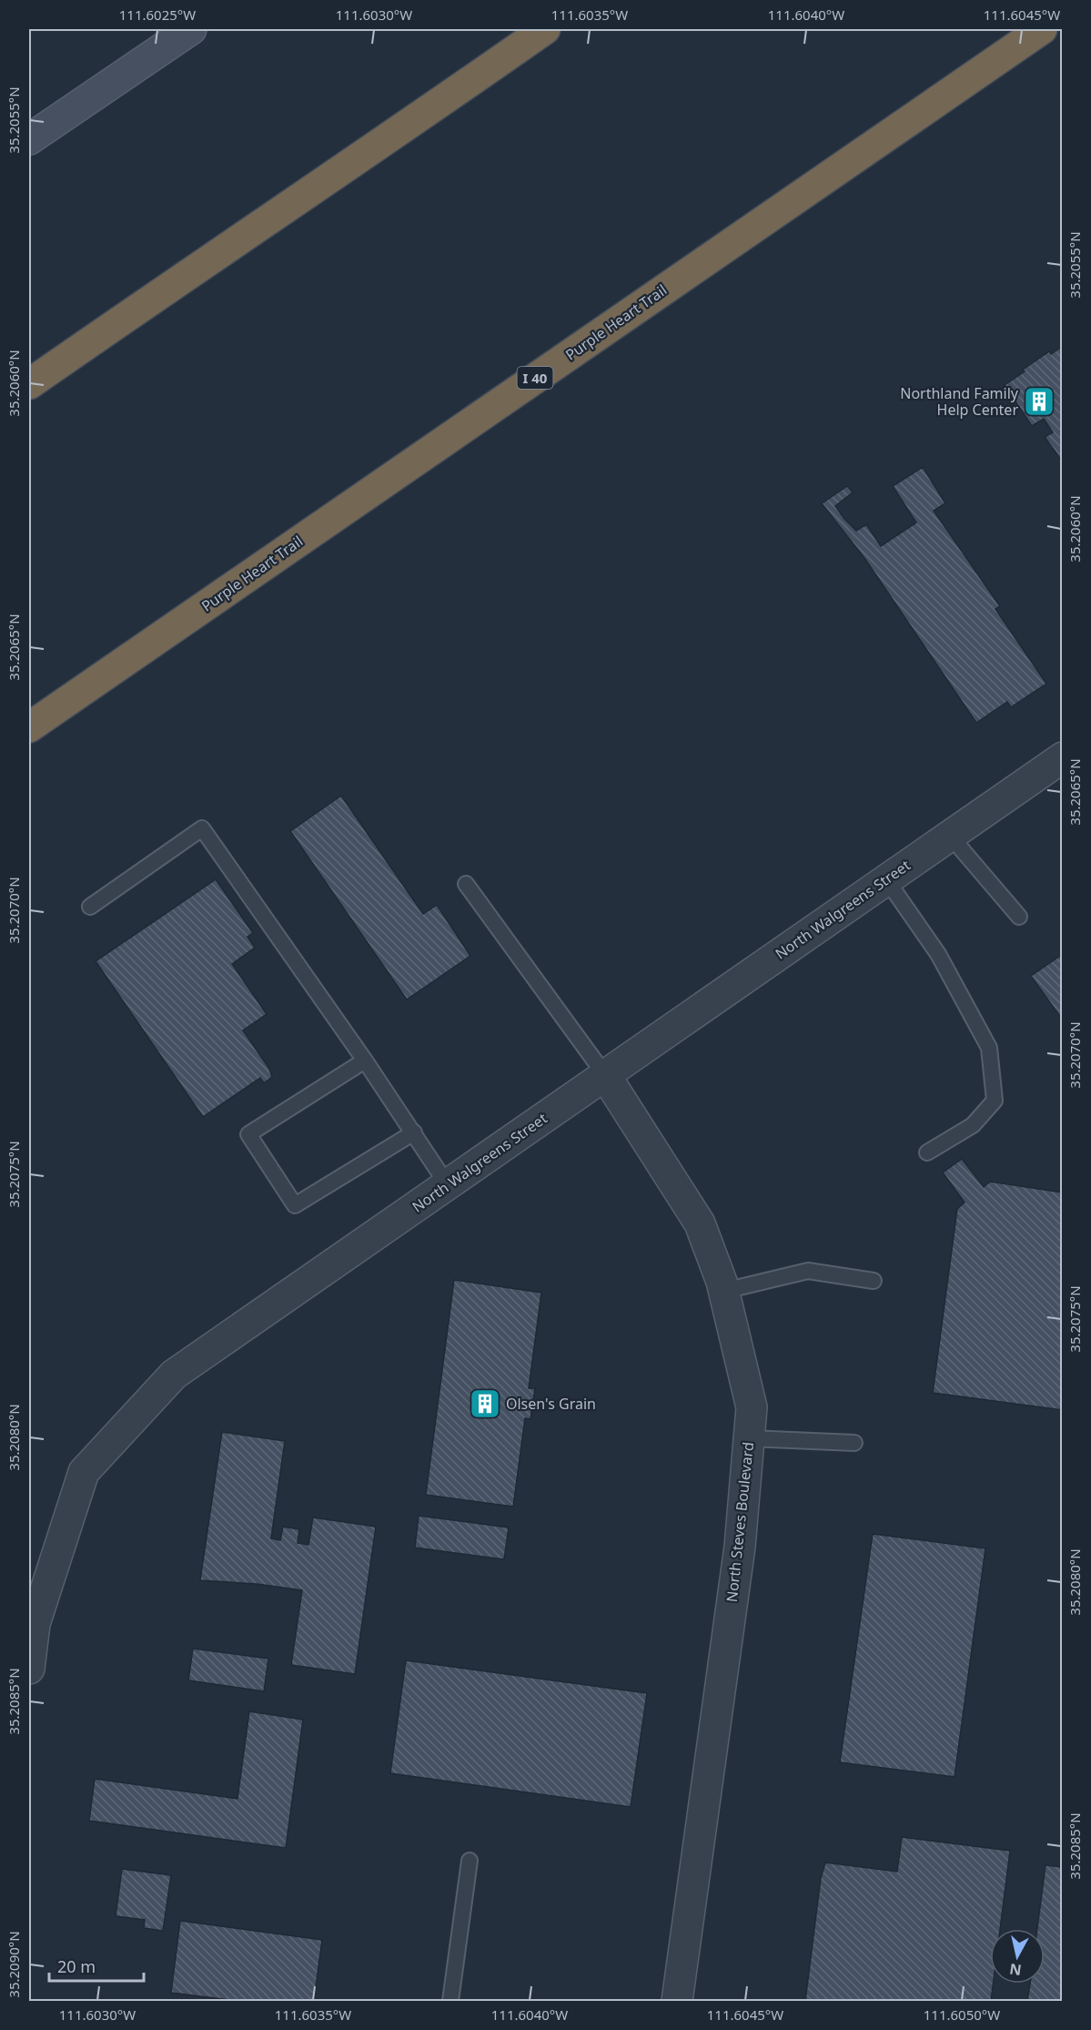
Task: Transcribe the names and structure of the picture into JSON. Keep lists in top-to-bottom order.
{
  "streets": {
    "highway": ["Purple Heart Trail", "I 40"],
    "street": ["North Walgreens Street", "North Steves Boulevard"]
  },
  "crossings": [
    ["North Walgreens Street", "North Steves Boulevard"]
  ],
  "places": {
    "building": ["Northland Family Help Center", "Olsen's Grain"]
  },
  "scale_bar": "20 m",
  "north": "bottom",
  "coordinates": [
    "111.6025°W",
    "111.6030°W",
    "111.6035°W",
    "111.6040°W",
    "111.6045°W",
    "35.2055°N",
    "35.2060°N",
    "35.2065°N",
    "35.2070°N",
    "35.2075°N",
    "35.2080°N",
    "35.2085°N",
    "35.2090°N",
    "111.6050°W"
  ]
}
